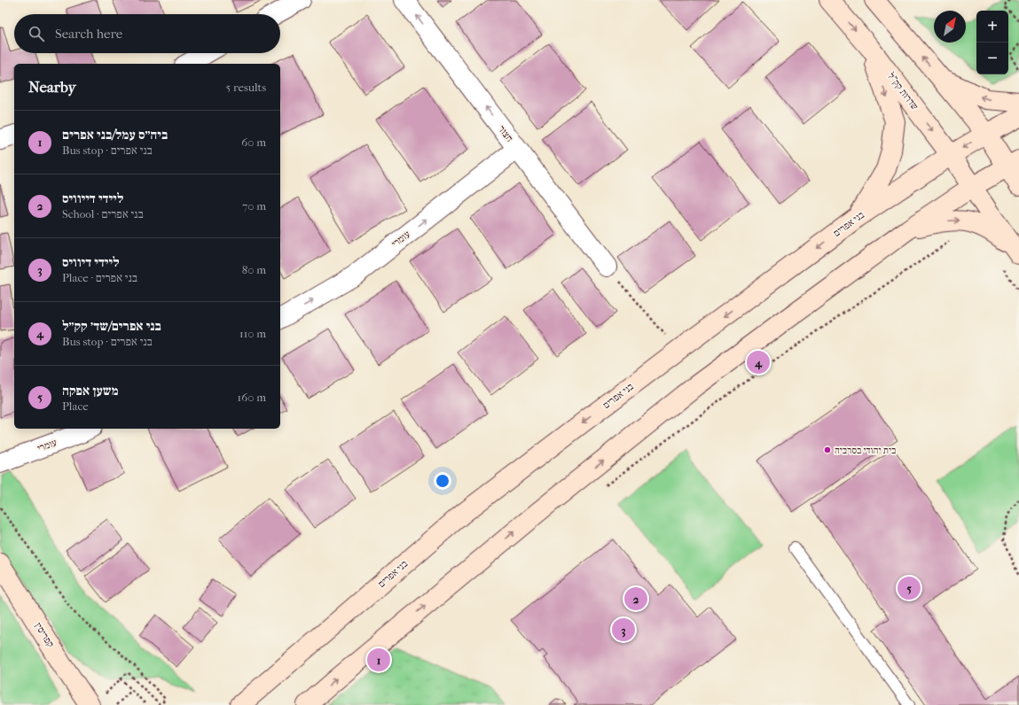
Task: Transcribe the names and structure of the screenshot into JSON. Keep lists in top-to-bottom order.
{
  "streets": {
    "main road": ["שדרות קק\"ל", "בני אפרים", "קפריסין"],
    "street": ["חצור", "עומרי"]
  },
  "crossings": [
    ["שדרות קק\"ל", "בני אפרים"],
    ["חצור", "עומרי"]
  ],
  "one_way": ["חצור", "עומרי"],
  "places": ["בית יהודי בסרביה"],
  "north": "top right",
  "page": {
    "map_buttons": ["+", "−"],
    "search": "Search here",
    "heading": ["Nearby", "5 results"],
    "list": [
      {
        "mark": "1",
        "name": "ביה״ס עמל/בני אפרים",
        "note": "Bus stop · בני אפרים",
        "value": "60 m"
      },
      {
        "mark": "2",
        "name": "ליידי דייוויס",
        "note": "School · בני אפרים",
        "value": "70 m"
      },
      {
        "mark": "3",
        "name": "ליידי דיוויס",
        "note": "Place · בני אפרים",
        "value": "80 m"
      },
      {
        "mark": "4",
        "name": "בני אפרים/שד׳ קק״ל",
        "note": "Bus stop · בני אפרים",
        "value": "110 m"
      },
      {
        "mark": "5",
        "name": "משען אפקה",
        "note": "Place",
        "value": "160 m"
      }
    ],
    "pins": [
      "4",
      "5",
      "2",
      "3",
      "1"
    ]
  }
}
